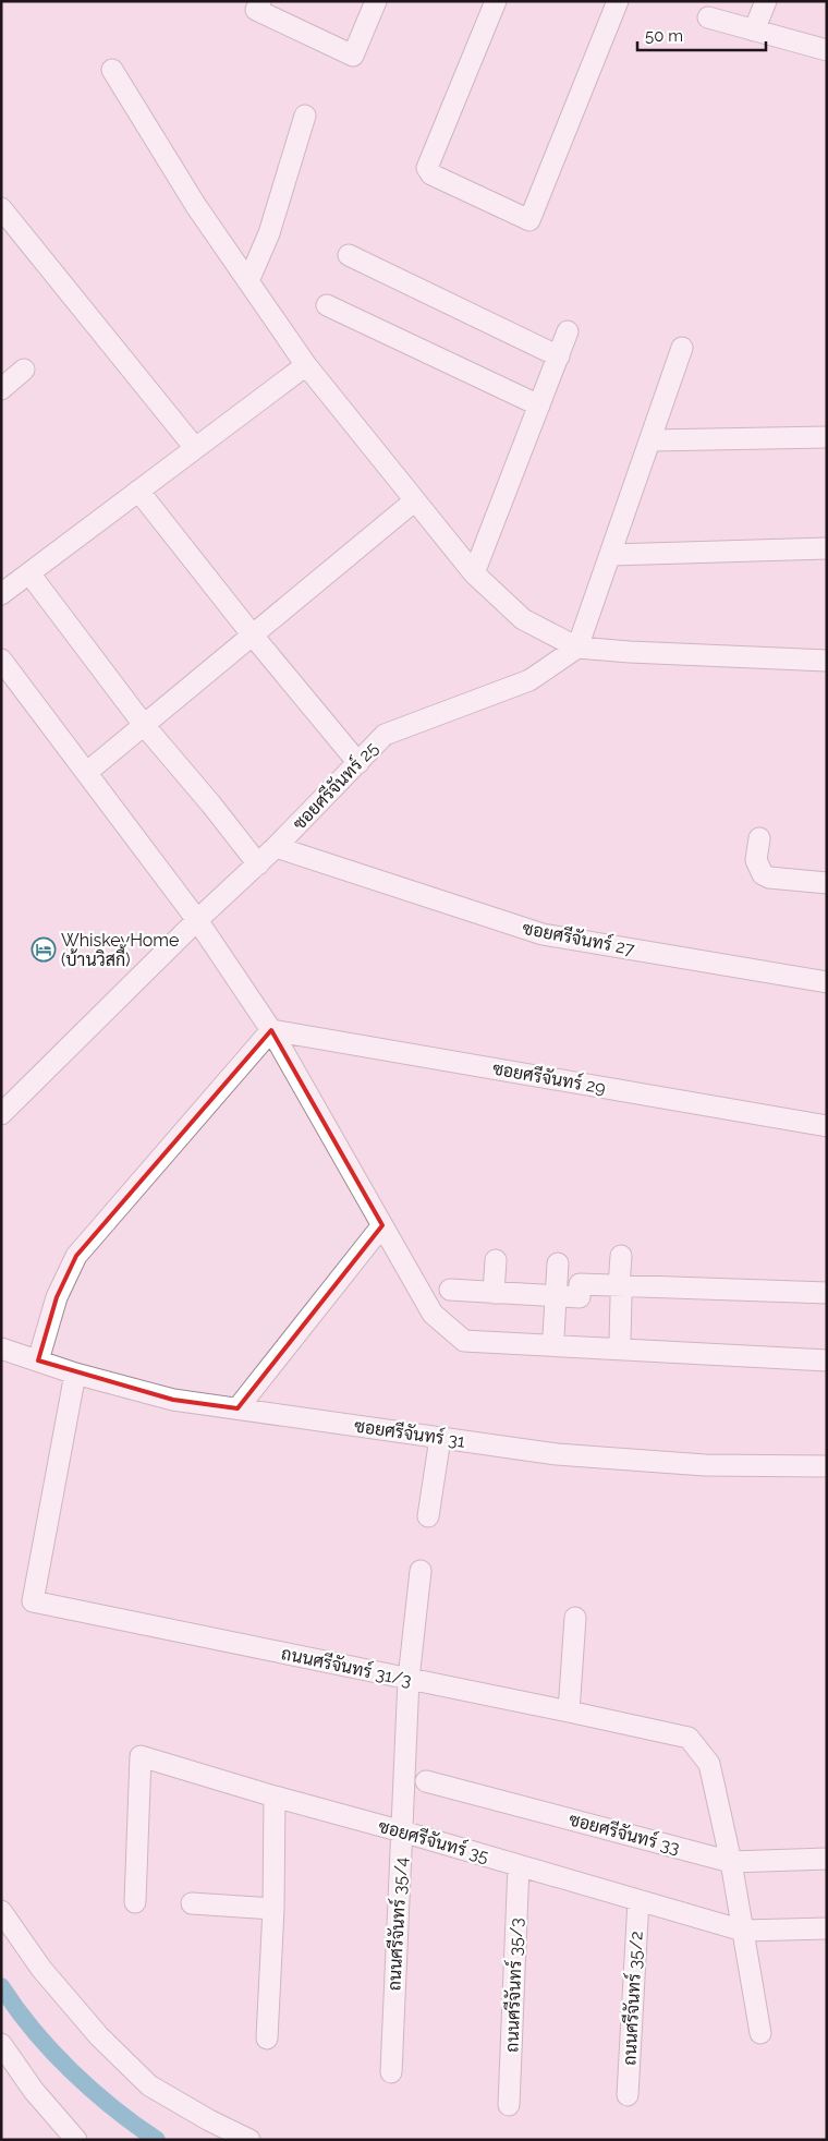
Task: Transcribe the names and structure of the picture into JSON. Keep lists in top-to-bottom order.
{
  "streets": {
    "street": [
      "ซอยศรีจันทร์ 25",
      "ซอยศรีจันทร์ 27",
      "ซอยศรีจันทร์ 29",
      "ซอยศรีจันทร์ 31",
      "ถนนศรีจันทร์ 31/3",
      "ซอยศรีจันทร์ 33",
      "ซอยศรีจันทร์ 35",
      "ถนนศรีจันทร์ 35/4",
      "ถนนศรีจันทร์ 35/3",
      "ถนนศรีจันทร์ 35/2"
    ]
  },
  "crossings": [
    ["ซอยศรีจันทร์ 25", "ซอยศรีจันทร์ 27"],
    ["ซอยศรีจันทร์ 31", "ถนนศรีจันทร์ 31/3"],
    ["ถนนศรีจันทร์ 31/3", "ซอยศรีจันทร์ 33"],
    ["ถนนศรีจันทร์ 31/3", "ซอยศรีจันทร์ 35"],
    ["ถนนศรีจันทร์ 31/3", "ถนนศรีจันทร์ 35/4"],
    ["ซอยศรีจันทร์ 35", "ถนนศรีจันทร์ 35/4"],
    ["ซอยศรีจันทร์ 35", "ถนนศรีจันทร์ 35/3"],
    ["ซอยศรีจันทร์ 35", "ถนนศรีจันทร์ 35/2"]
  ],
  "places": {
    "hotel": ["WhiskeyHome (บ้านวิสกี้)"]
  },
  "scale_bar": "50 m"
}
